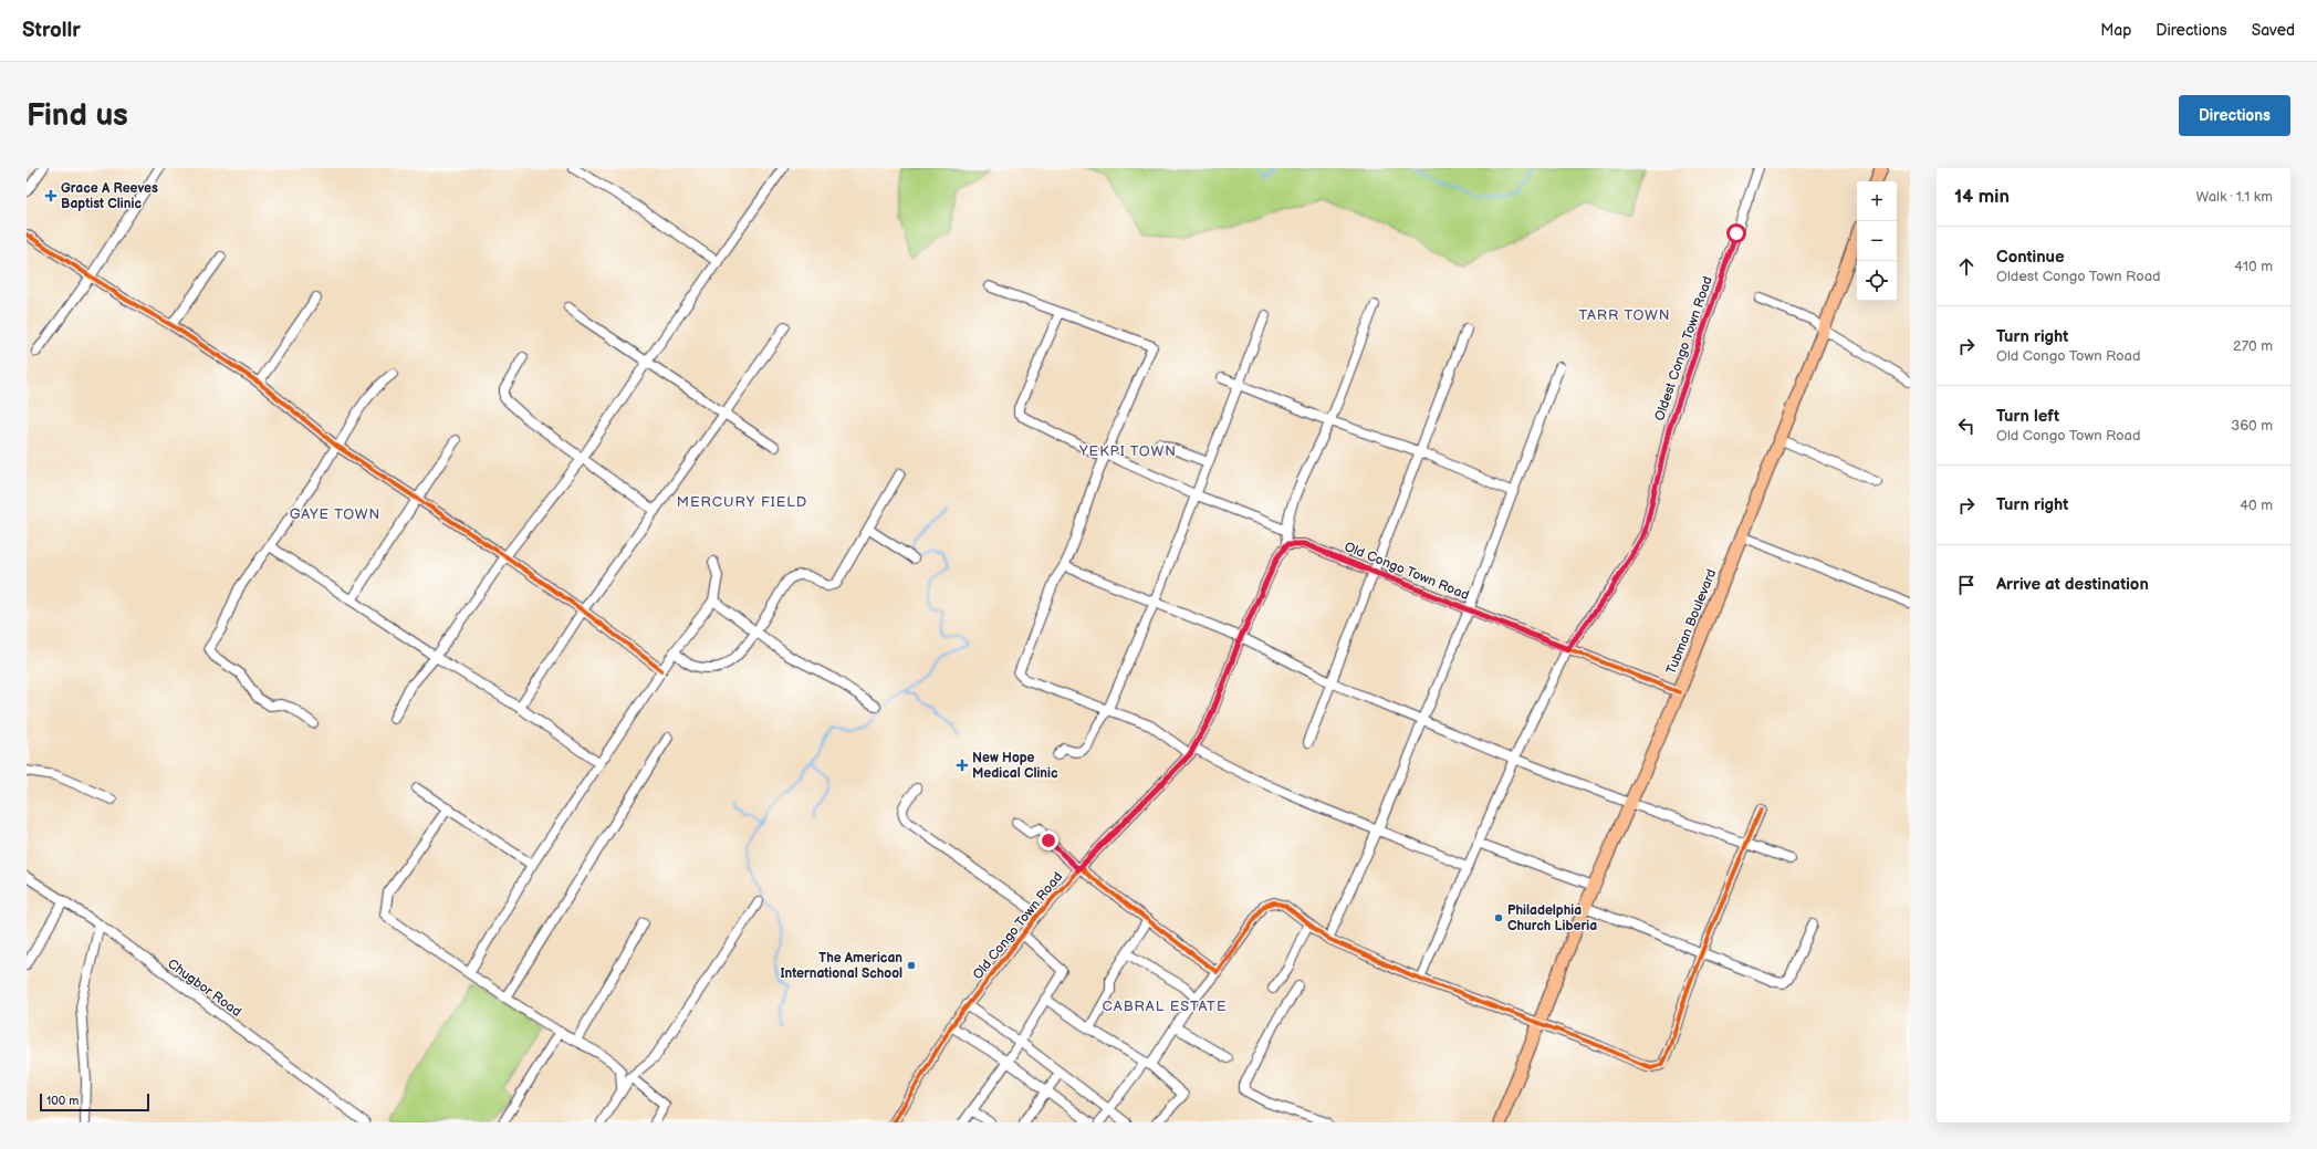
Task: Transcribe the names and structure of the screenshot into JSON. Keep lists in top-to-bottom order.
{
  "streets": {
    "highway": ["Tubman Boulevard"],
    "street": ["Oldest Congo Town Road", "Old Congo Town Road", "Chugbor Road"]
  },
  "crossings": [
    ["Oldest Congo Town Road", "Old Congo Town Road"],
    ["Old Congo Town Road", "Tubman Boulevard"]
  ],
  "districts": [
    "TARR TOWN",
    "YEKPI TOWN",
    "MERCURY FIELD",
    "GAYE TOWN",
    "CABRAL ESTATE"
  ],
  "places": {
    "health": ["Grace A Reeves Baptist Clinic", "New Hope Medical Clinic"],
    "other": ["Philadelphia Church Liberia", "The American International School"]
  },
  "scale_bar": "100 m",
  "page": {
    "header": "Strollr",
    "nav": ["Map", "Directions", "Saved"],
    "buttons": "Directions",
    "title": "Find us",
    "heading": ["14 min", "Walk · 1.1 km"],
    "map_buttons": ["+", "−"],
    "list": [
      ["Continue", "Oldest Congo Town Road", "410 m"],
      ["Turn right", "Old Congo Town Road", "270 m"],
      ["Turn left", "Old Congo Town Road", "360 m"],
      ["Turn right", "40 m"],
      "Arrive at destination"
    ],
    "scale": "100 m"
  }
}
